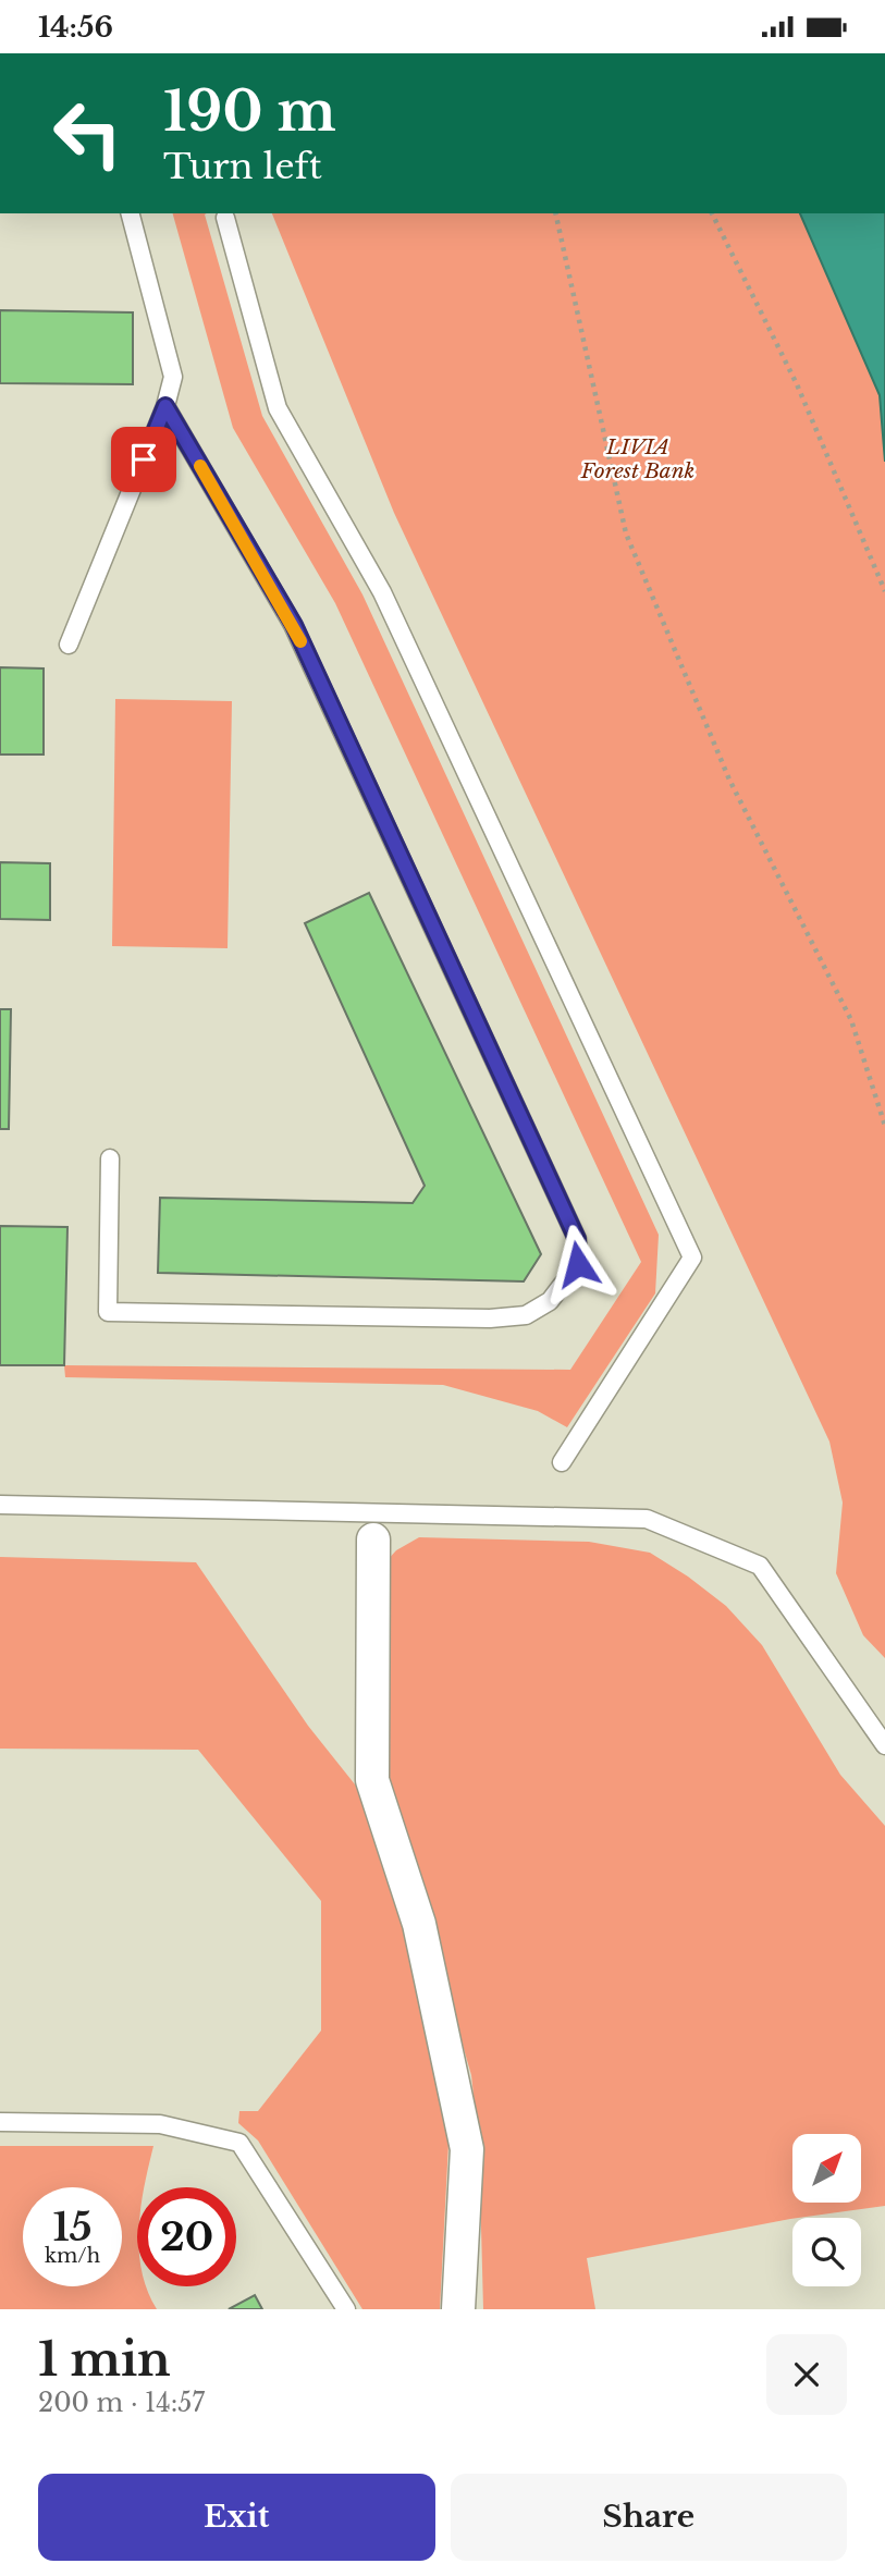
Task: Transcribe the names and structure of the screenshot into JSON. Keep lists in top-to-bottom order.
{
  "parks": ["LIVIA Forest Bank"],
  "north": "top right",
  "page": {
    "status": "14:56",
    "turn": ["190 m", "Turn left"],
    "speed": "15 km/h",
    "limit": "20",
    "heading": ["1 min", "200 m · 14:57"],
    "buttons": ["Exit", "Share"]
  }
}
